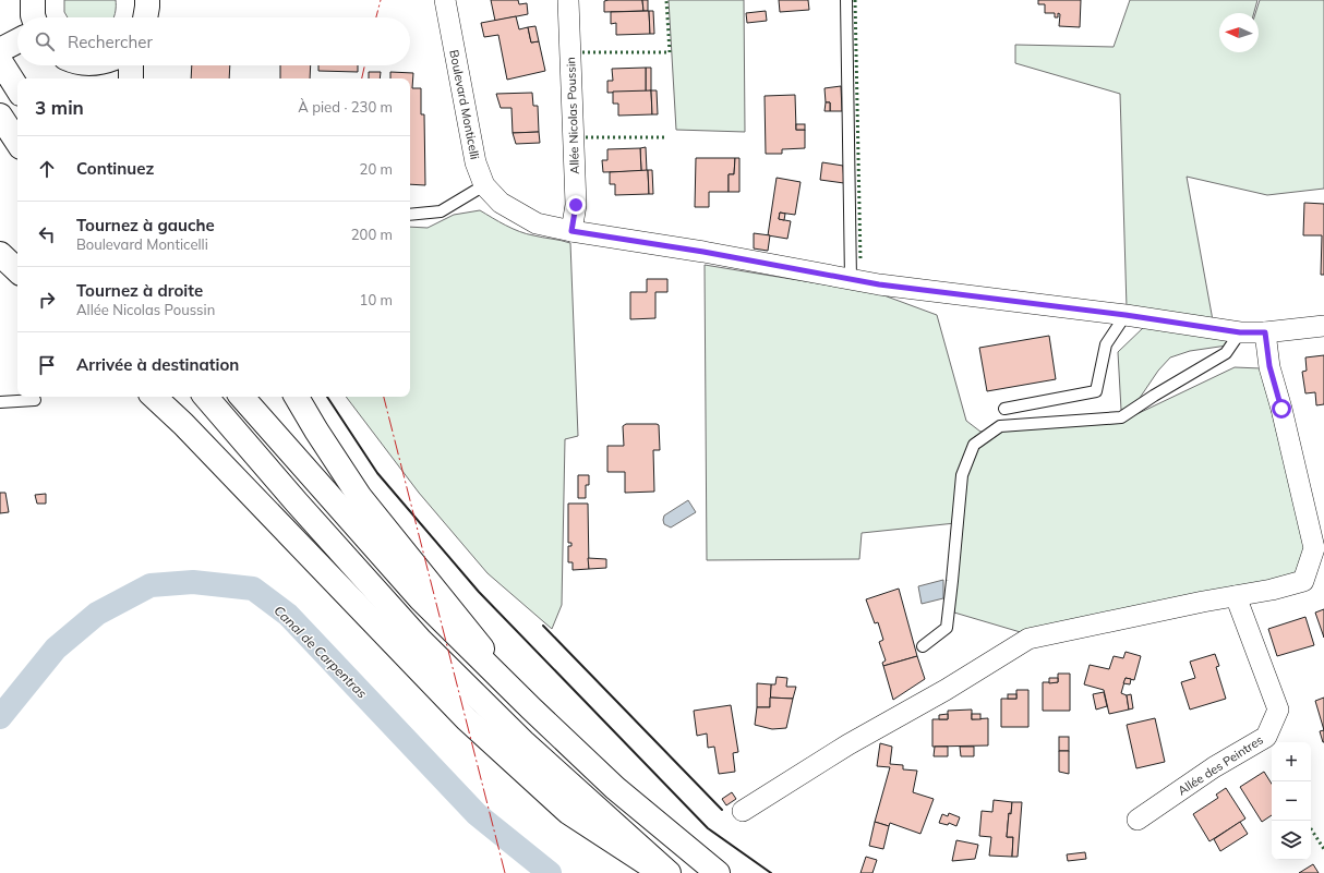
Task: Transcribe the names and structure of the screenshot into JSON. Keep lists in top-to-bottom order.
{
  "streets": {
    "street": ["Boulevard Monticelli", "Allée Nicolas Poussin", "Allée des Peintres"]
  },
  "crossings": [
    ["Boulevard Monticelli", "Allée Nicolas Poussin"]
  ],
  "water": ["Canal de Carpentras"],
  "north": "left",
  "page": {
    "search": "Rechercher",
    "heading": ["3 min", "À pied · 230 m"],
    "list": [
      ["Continuez", "20 m"],
      ["Tournez à gauche", "Boulevard Monticelli", "200 m"],
      ["Tournez à droite", "Allée Nicolas Poussin", "10 m"],
      "Arrivée à destination"
    ],
    "map_buttons": ["+", "−"]
  }
}
